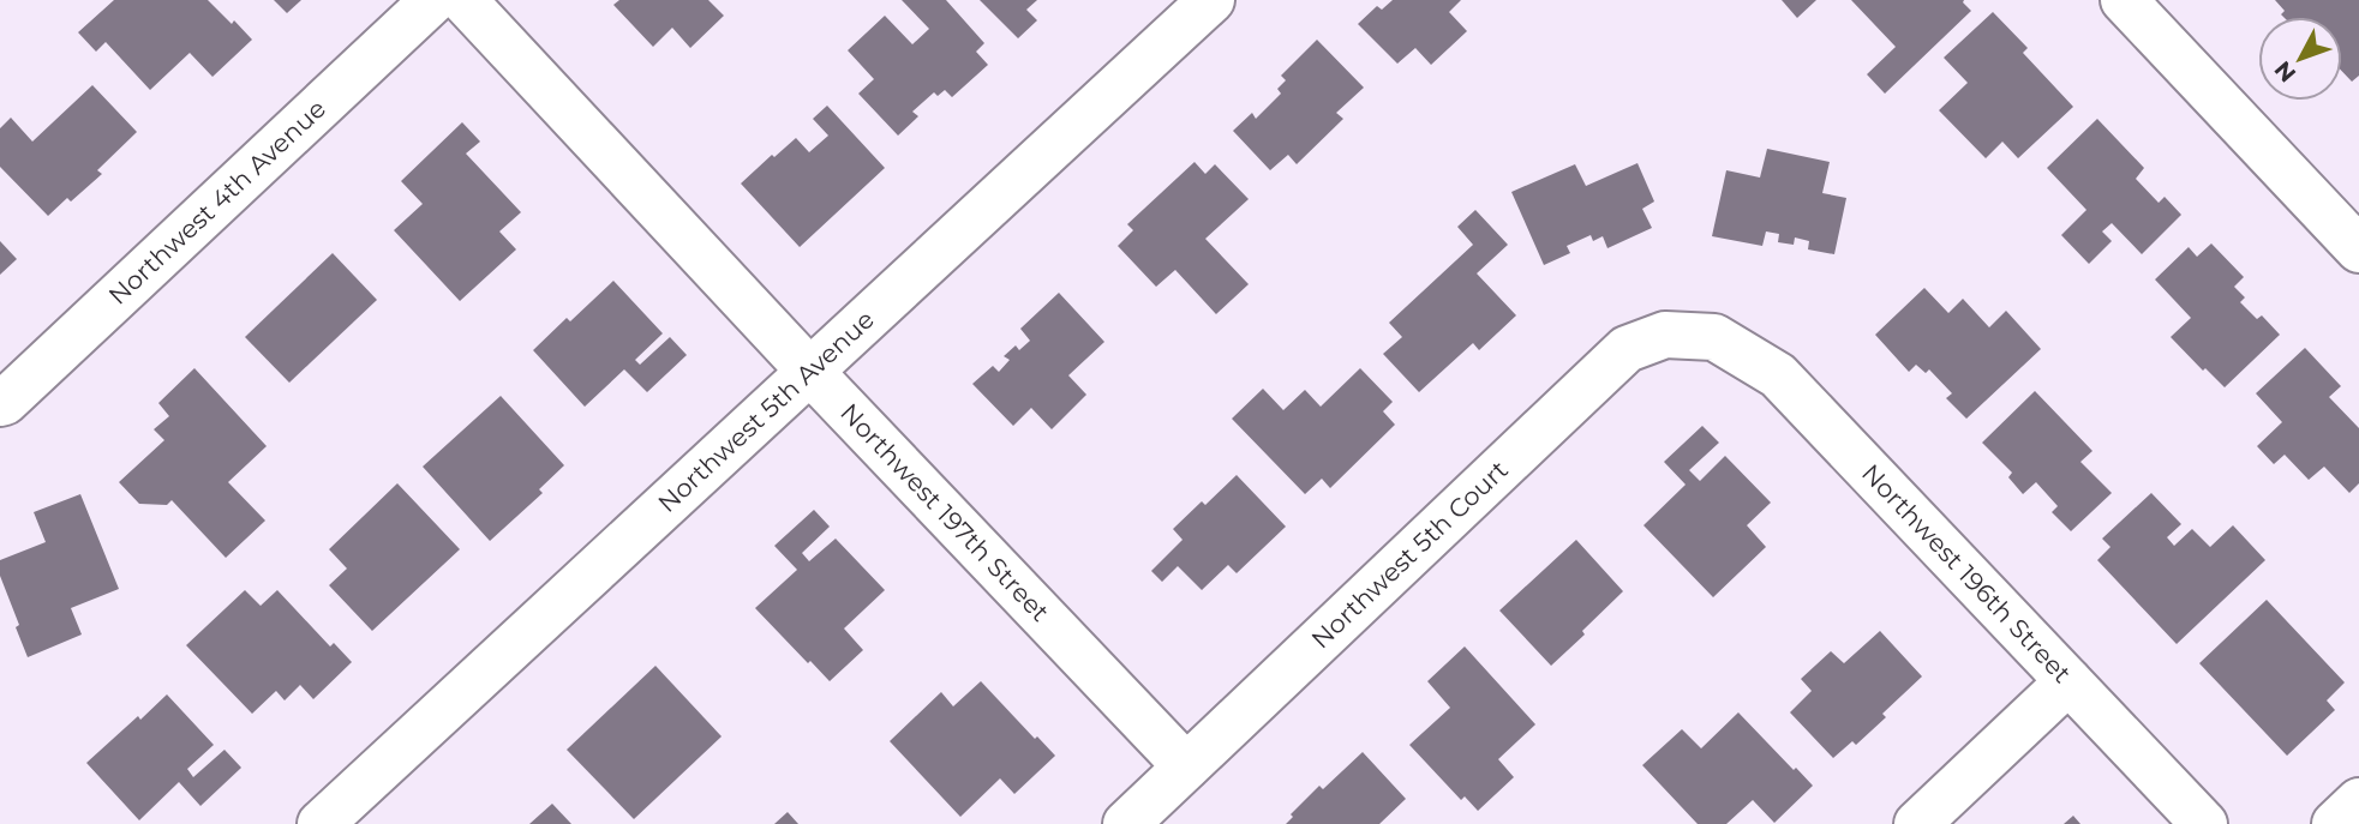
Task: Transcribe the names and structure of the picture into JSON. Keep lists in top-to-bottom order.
{
  "streets": {
    "street": [
      "Northwest 4th Avenue",
      "Northwest 5th Avenue",
      "Northwest 197th Street",
      "Northwest 5th Court",
      "Northwest 196th Street"
    ]
  },
  "crossings": [
    ["Northwest 5th Avenue", "Northwest 197th Street"],
    ["Northwest 197th Street", "Northwest 5th Court"],
    ["Northwest 5th Court", "Northwest 196th Street"]
  ],
  "north": "bottom left"
}
